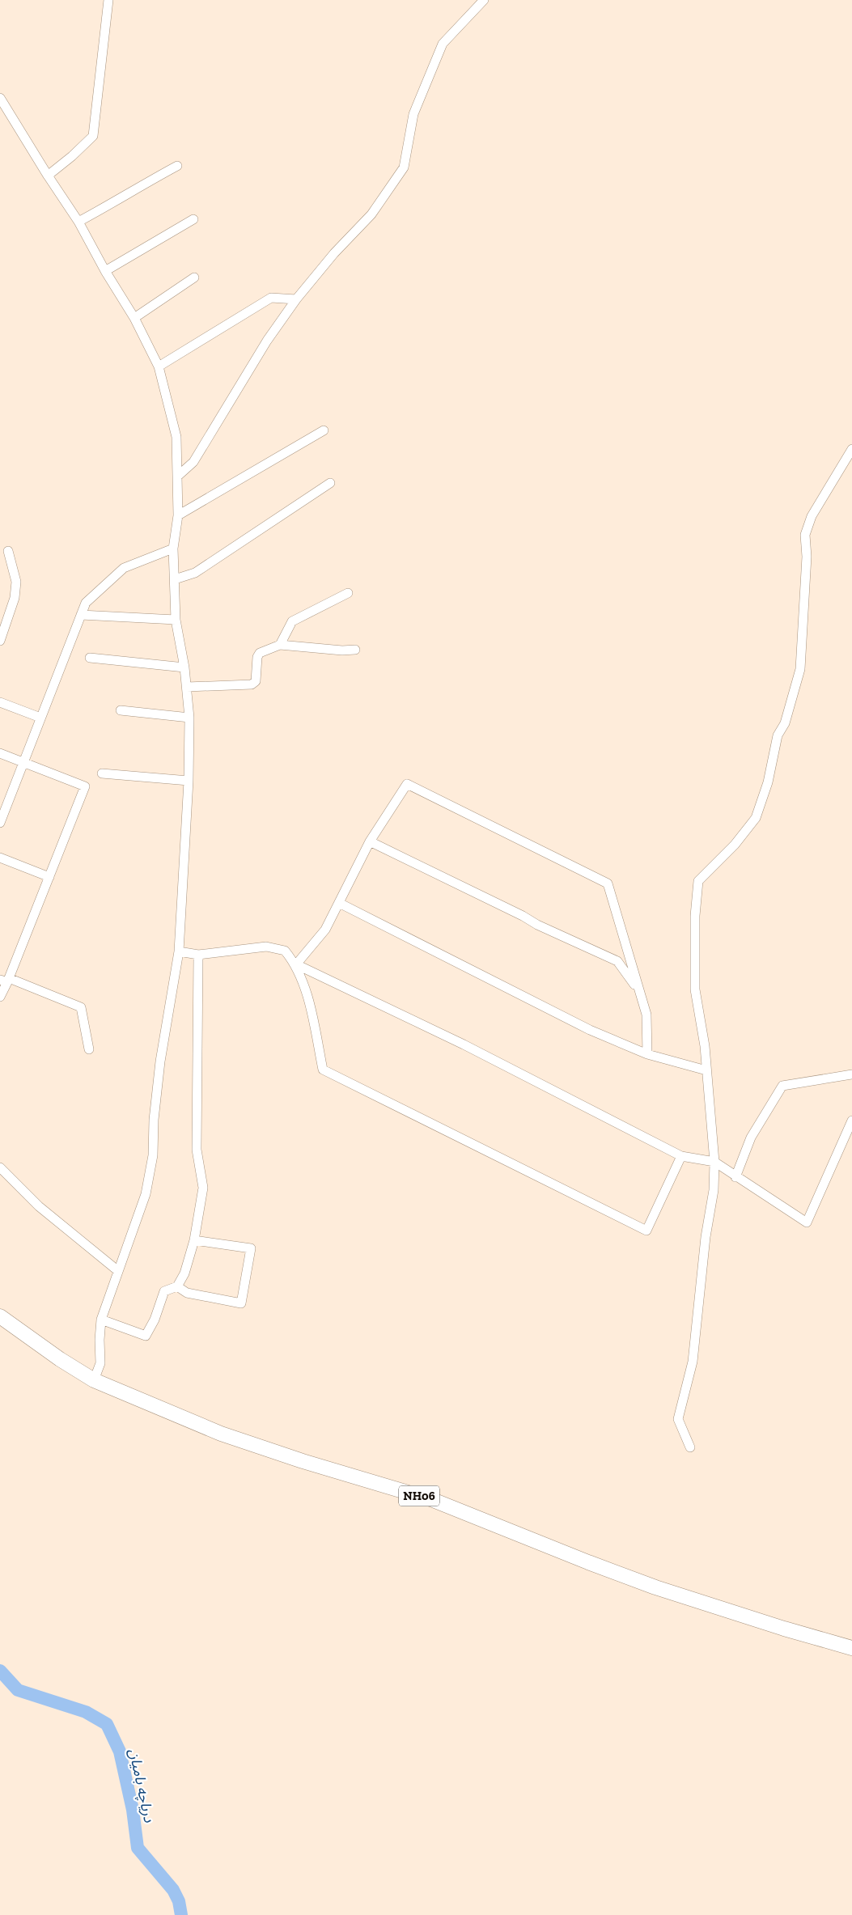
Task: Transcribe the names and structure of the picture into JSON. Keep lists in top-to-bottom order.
{
  "streets": {
    "main road": ["NH06"]
  },
  "water": ["دریاچه بامیان"]
}
